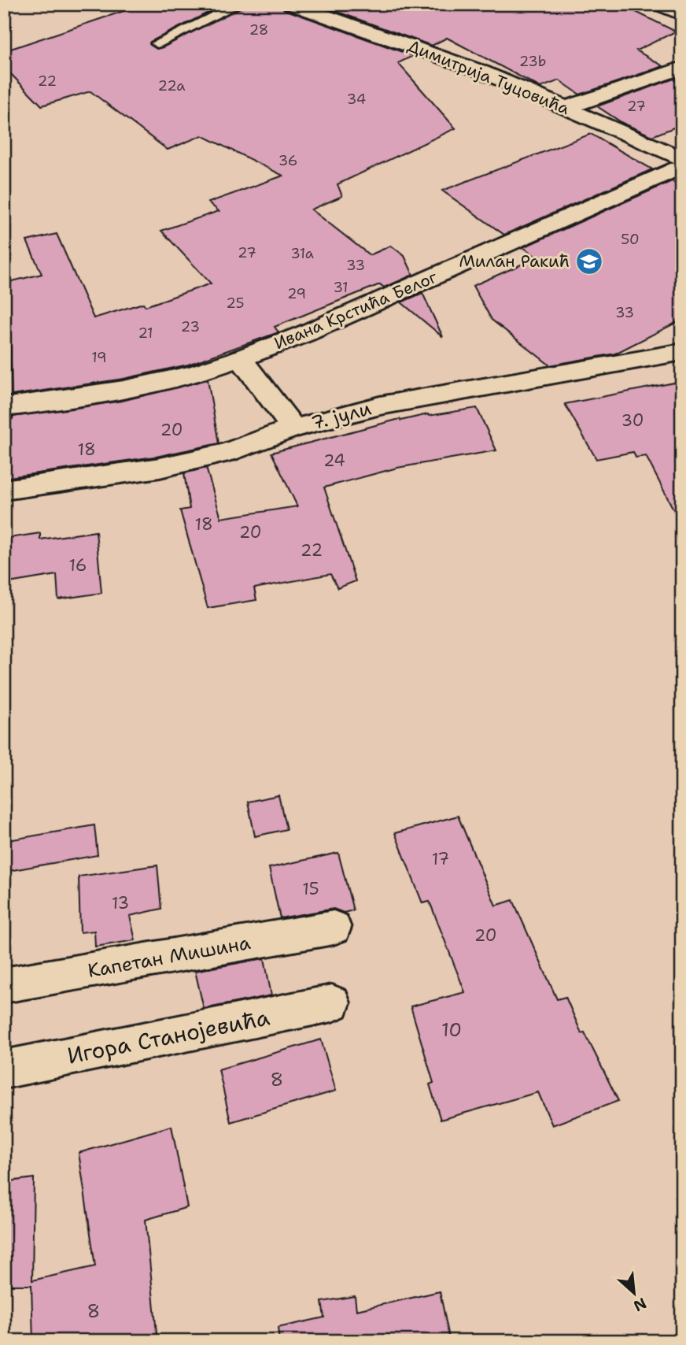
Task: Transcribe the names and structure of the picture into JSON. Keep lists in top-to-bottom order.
{
  "streets": {
    "street": [
      "Димитрија Туцовића",
      "Ивана Крстића Белог",
      "7. јули",
      "Капетан Мишина",
      "Игора Станојевића"
    ]
  },
  "places": {
    "school or university": ["Милан Ракић"]
  },
  "house_numbers": [
    "28",
    "23b",
    "22",
    "22a",
    "34",
    "27",
    "36",
    "50",
    "27",
    "31a",
    "33",
    "31",
    "29",
    "25",
    "33",
    "23",
    "21",
    "19",
    "30",
    "20",
    "18",
    "24",
    "18",
    "20",
    "22",
    "16",
    "17",
    "15",
    "13",
    "20",
    "10",
    "8",
    "8"
  ],
  "north": "bottom right"
}
